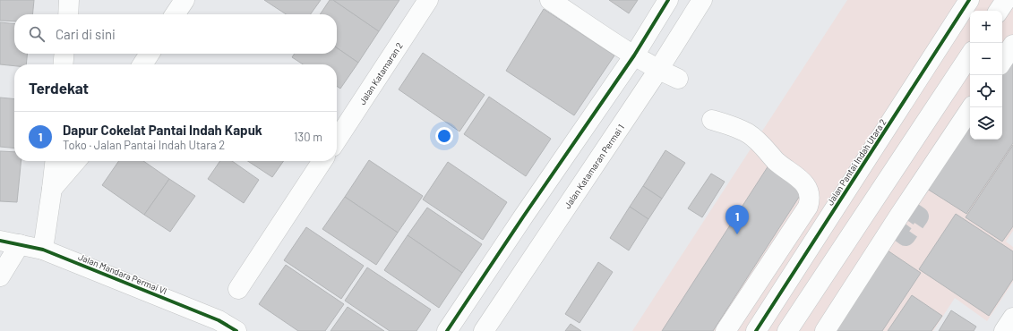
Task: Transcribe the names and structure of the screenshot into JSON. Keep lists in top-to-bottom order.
{
  "streets": {
    "street": [
      "Jalan Katamaran 2",
      "Jalan Pantai Indah Utara 2",
      "Jalan Katamaran Permai 1",
      "Jalan Mandara Permai VI"
    ]
  },
  "page": {
    "map_buttons": ["+", "−"],
    "search": "Cari di sini",
    "heading": "Terdekat",
    "list": [
      {
        "mark": "1",
        "name": "Dapur Cokelat Pantai Indah Kapuk",
        "note": "Toko · Jalan Pantai Indah Utara 2",
        "value": "130 m"
      }
    ],
    "pins": "1"
  }
}
